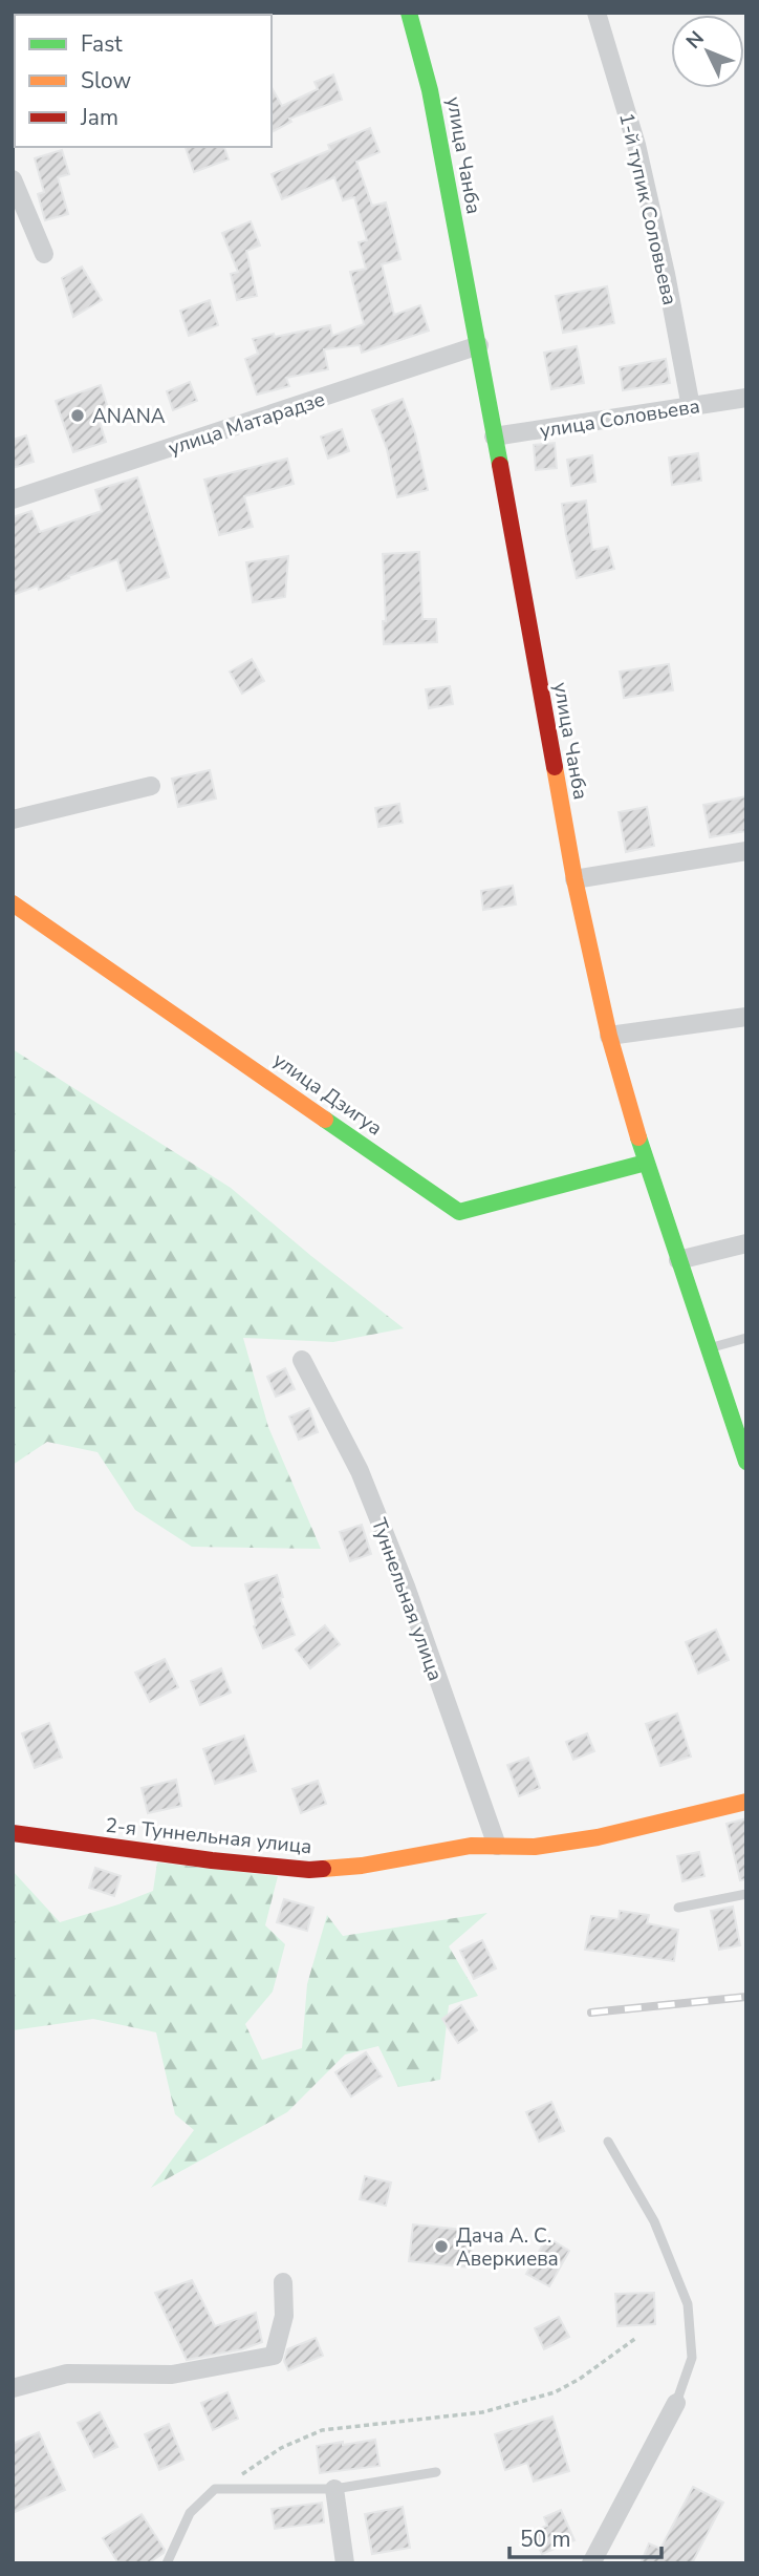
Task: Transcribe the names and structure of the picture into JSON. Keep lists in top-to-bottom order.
{
  "streets": {
    "street": [
      "улица Чанба",
      "1-й тупик Соловьева",
      "улица Соловьева",
      "улица Матарадзе",
      "улица Дзигуа",
      "Туннельная улица",
      "2-я Туннельная улица"
    ]
  },
  "crossings": [
    ["улица Чанба", "улица Соловьева"],
    ["улица Чанба", "улица Матарадзе"],
    ["улица Чанба", "улица Дзигуа"],
    ["1-й тупик Соловьева", "улица Соловьева"],
    ["Туннельная улица", "2-я Туннельная улица"]
  ],
  "places": ["ANANA", "Дача А. С. Аверкиева"],
  "legend": ["Fast", "Slow", "Jam"],
  "scale_bar": "50 m",
  "north": "top left"
}
